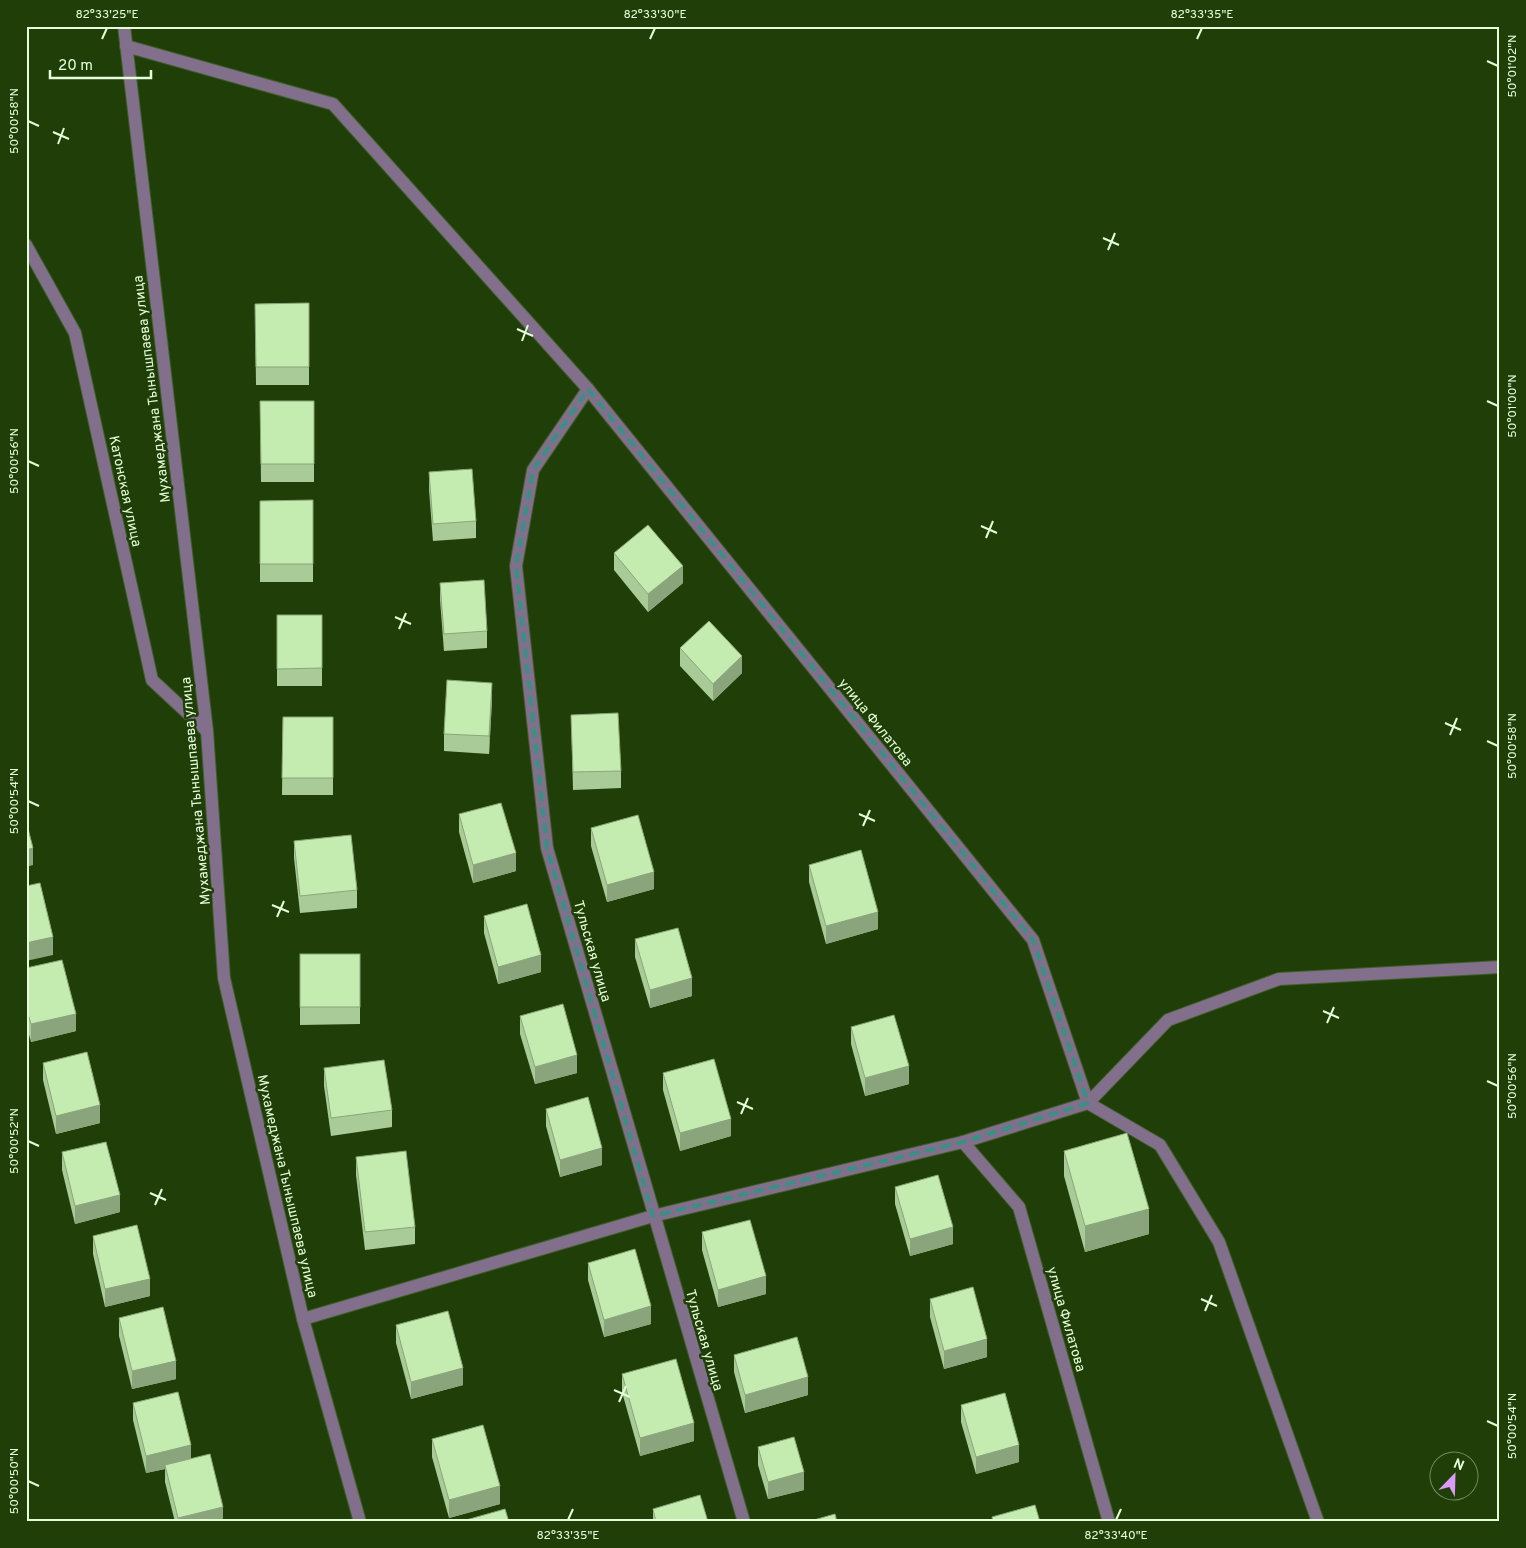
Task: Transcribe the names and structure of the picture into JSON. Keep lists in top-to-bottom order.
{
  "streets": {
    "street": [
      "Мухамеджана Тынышпаева улица",
      "Катонская улица",
      "улица Филатова",
      "Тульская улица"
    ]
  },
  "crossings": [
    ["Мухамеджана Тынышпаева улица", "Катонская улица"],
    ["Мухамеджана Тынышпаева улица", "улица Филатова"],
    ["улица Филатова", "Тульская улица"]
  ],
  "scale_bar": "20 m",
  "north": "top right",
  "coordinates": [
    "82°33'25\"E",
    "82°33'30\"E",
    "82°33'35\"E",
    "50°01'02\"N",
    "50°00'58\"N",
    "50°01'00\"N",
    "50°00'56\"N",
    "50°00'54\"N",
    "50°00'52\"N",
    "50°00'50\"N",
    "82°33'40\"E"
  ]
}
